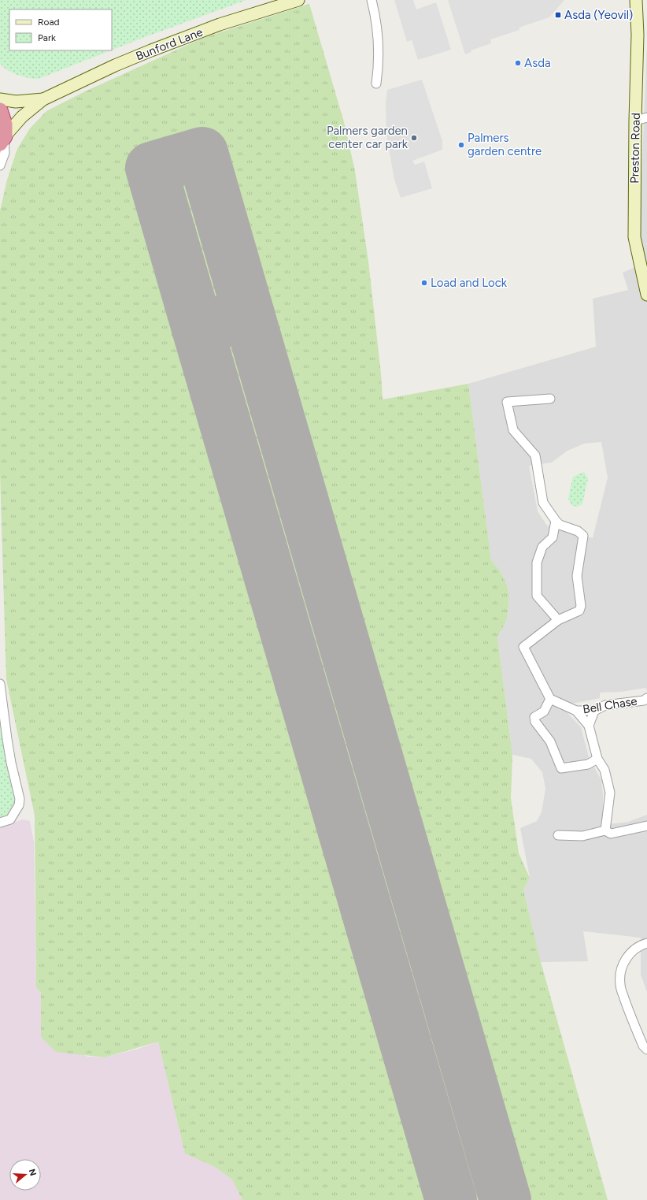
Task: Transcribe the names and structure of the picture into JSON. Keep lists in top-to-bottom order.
{
  "streets": {
    "street": ["Bunford Lane", "Preston Road", "Bell Chase"]
  },
  "places": {
    "transit": ["Asda (Yeovil)"],
    "other": [
      "Asda",
      "Palmers garden center car park",
      "Palmers garden centre",
      "Load and Lock"
    ]
  },
  "legend": ["Road", "Park"],
  "north": "right"
}
